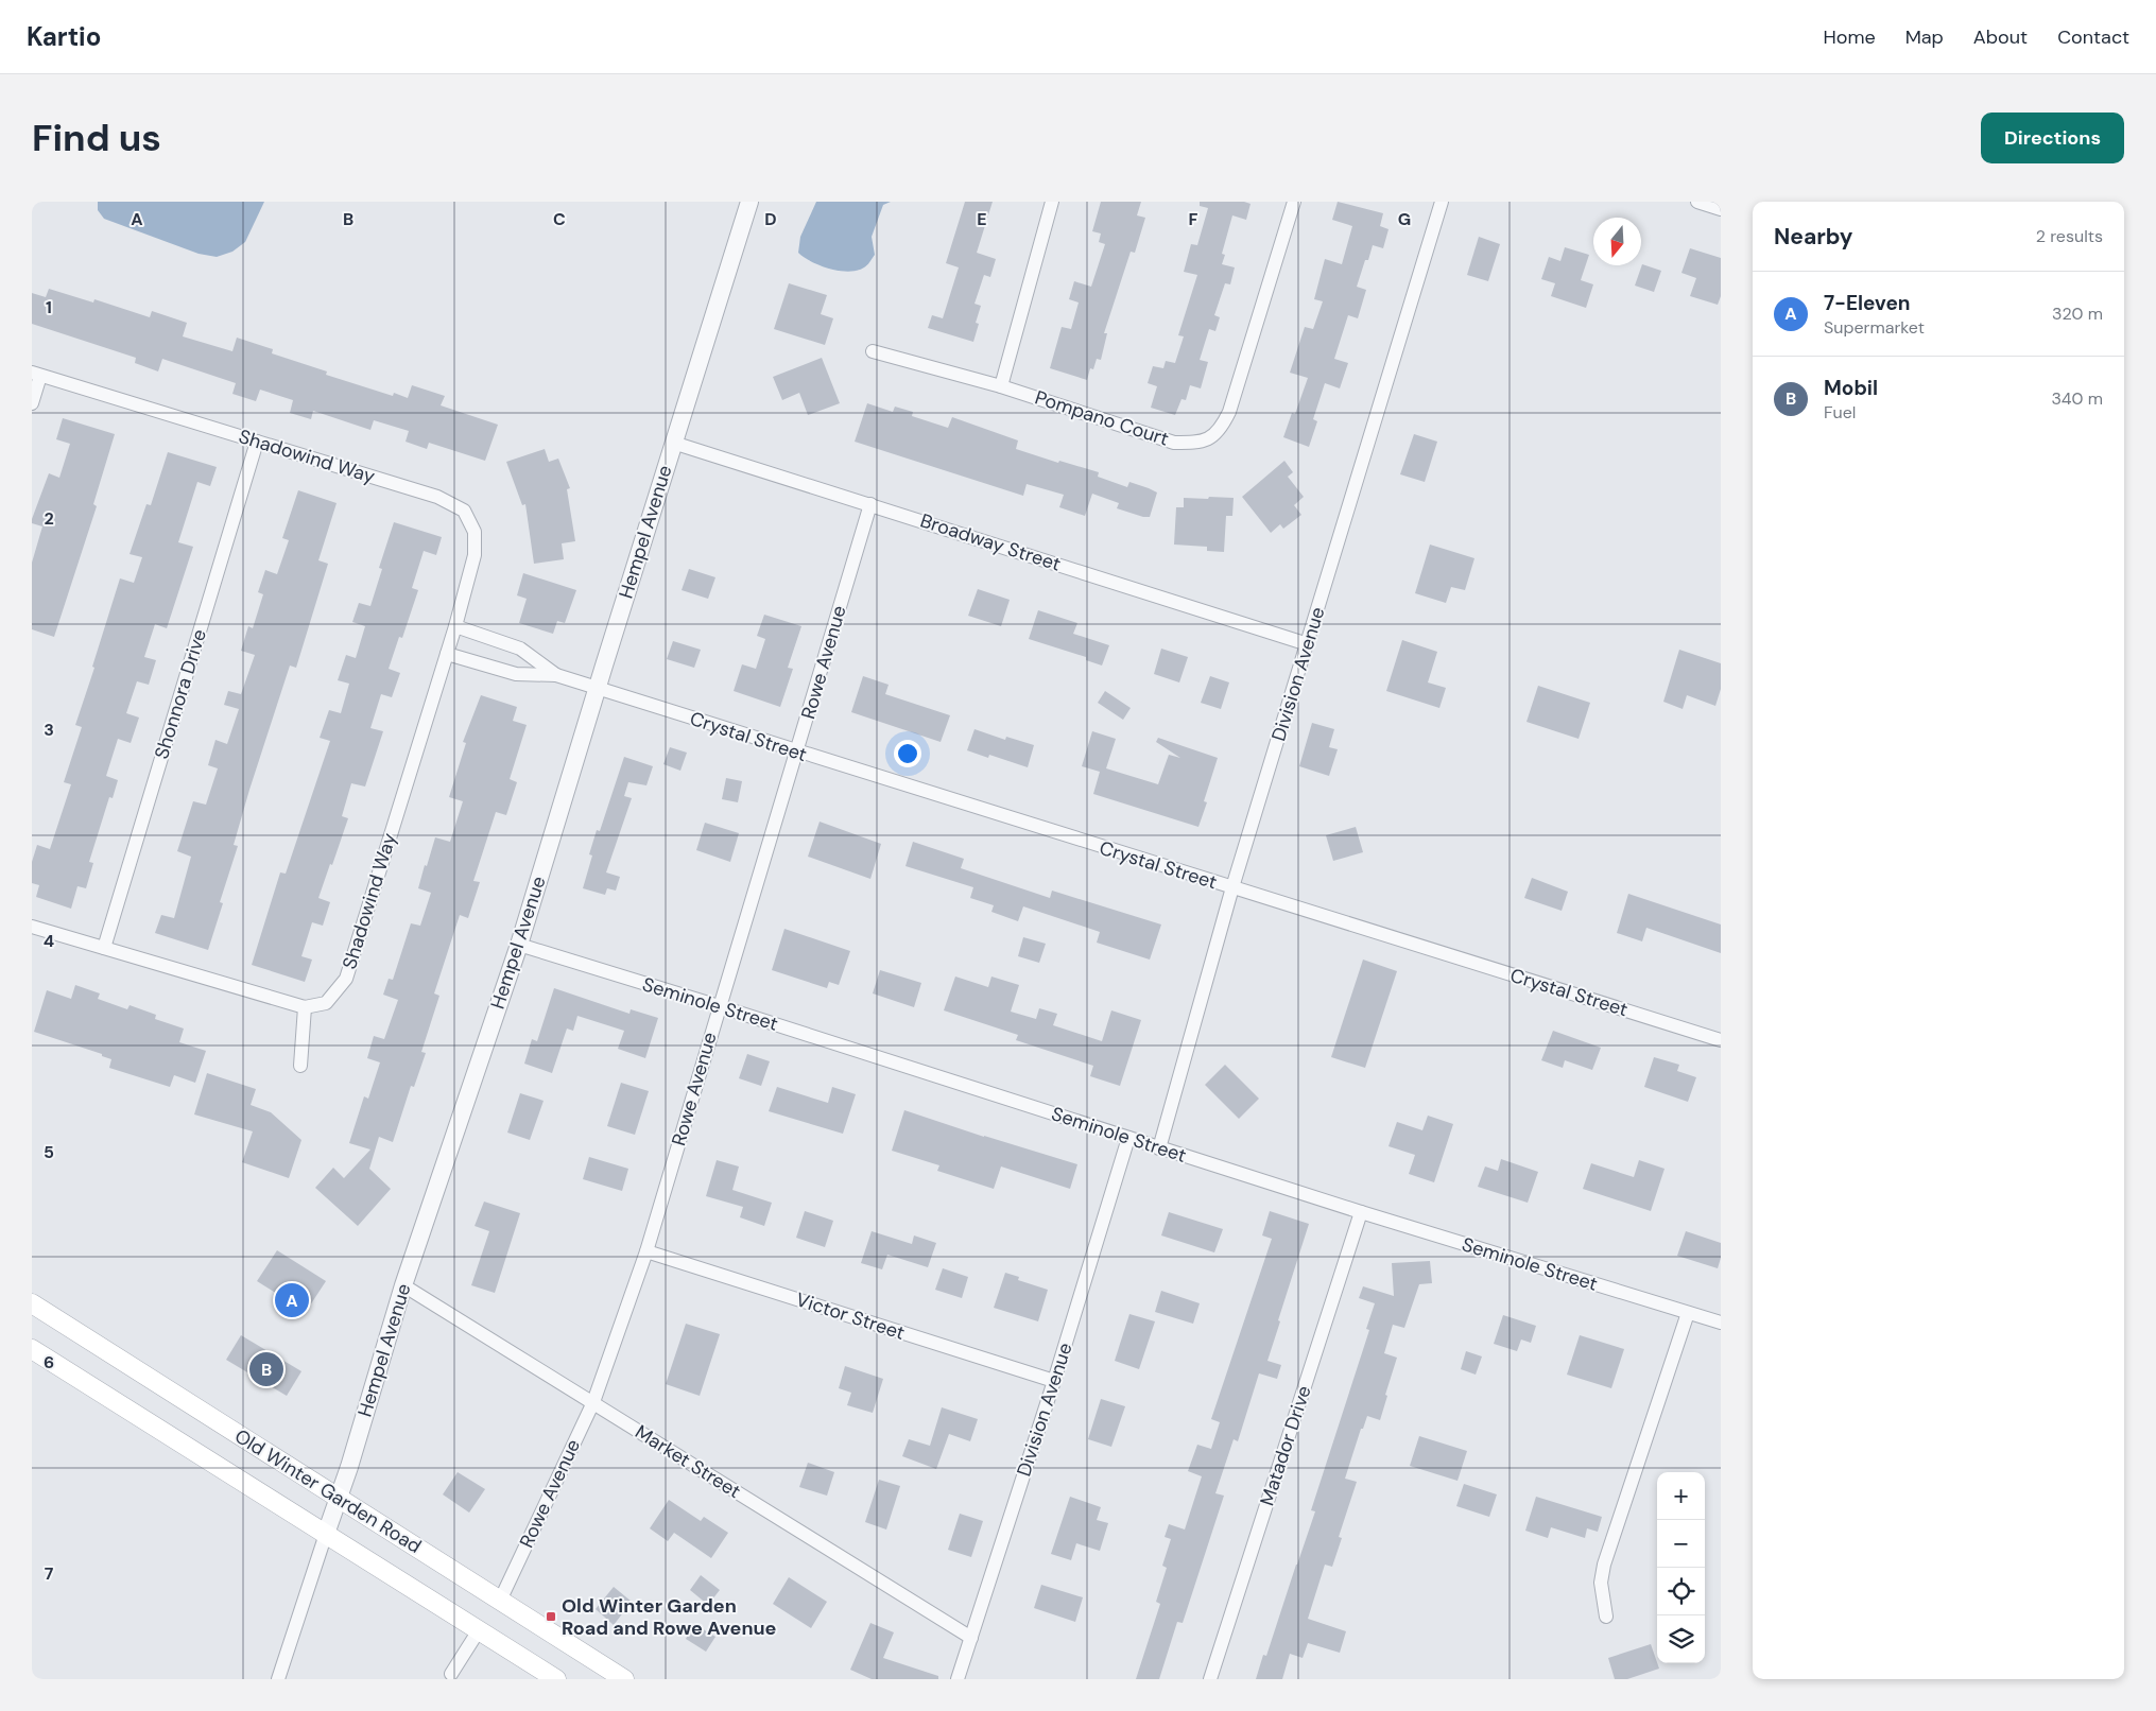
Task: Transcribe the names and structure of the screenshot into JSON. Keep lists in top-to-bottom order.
{
  "streets": {
    "main road": ["Old Winter Garden Road"],
    "street": [
      "Pompano Court",
      "Shadowind Way",
      "Hempel Avenue",
      "Broadway Street",
      "Rowe Avenue",
      "Division Avenue",
      "Shonnora Drive",
      "Crystal Street",
      "Seminole Street",
      "Victor Street",
      "Matador Drive",
      "Market Street"
    ]
  },
  "crossings": [
    ["Shadowind Way", "Shonnora Drive"],
    ["Hempel Avenue", "Broadway Street"],
    ["Hempel Avenue", "Crystal Street"],
    ["Hempel Avenue", "Seminole Street"],
    ["Hempel Avenue", "Market Street"],
    ["Hempel Avenue", "Old Winter Garden Road"],
    ["Broadway Street", "Rowe Avenue"],
    ["Broadway Street", "Division Avenue"],
    ["Rowe Avenue", "Crystal Street"],
    ["Rowe Avenue", "Seminole Street"],
    ["Rowe Avenue", "Victor Street"],
    ["Rowe Avenue", "Market Street"],
    ["Rowe Avenue", "Old Winter Garden Road"],
    ["Division Avenue", "Crystal Street"],
    ["Division Avenue", "Seminole Street"],
    ["Division Avenue", "Victor Street"],
    ["Division Avenue", "Market Street"],
    ["Seminole Street", "Matador Drive"]
  ],
  "places": {
    "transit": ["Old Winter Garden Road and Rowe Avenue"]
  },
  "north": "bottom",
  "page": {
    "header": "Kartio",
    "nav": [
      "Home",
      "Map",
      "About",
      "Contact"
    ],
    "buttons": "Directions",
    "title": "Find us",
    "heading": ["Nearby", "2 results"],
    "list": [
      {
        "mark": "A",
        "name": "7-Eleven",
        "note": "Supermarket",
        "value": "320 m"
      },
      {
        "mark": "B",
        "name": "Mobil",
        "note": "Fuel",
        "value": "340 m"
      }
    ],
    "pins": ["A", "B"],
    "map_buttons": ["+", "−"]
  },
  "grid": {
    "columns": [
      "A",
      "B",
      "C",
      "D",
      "E",
      "F",
      "G"
    ],
    "rows": [
      "1",
      "2",
      "3",
      "4",
      "5",
      "6",
      "7"
    ]
  }
}
